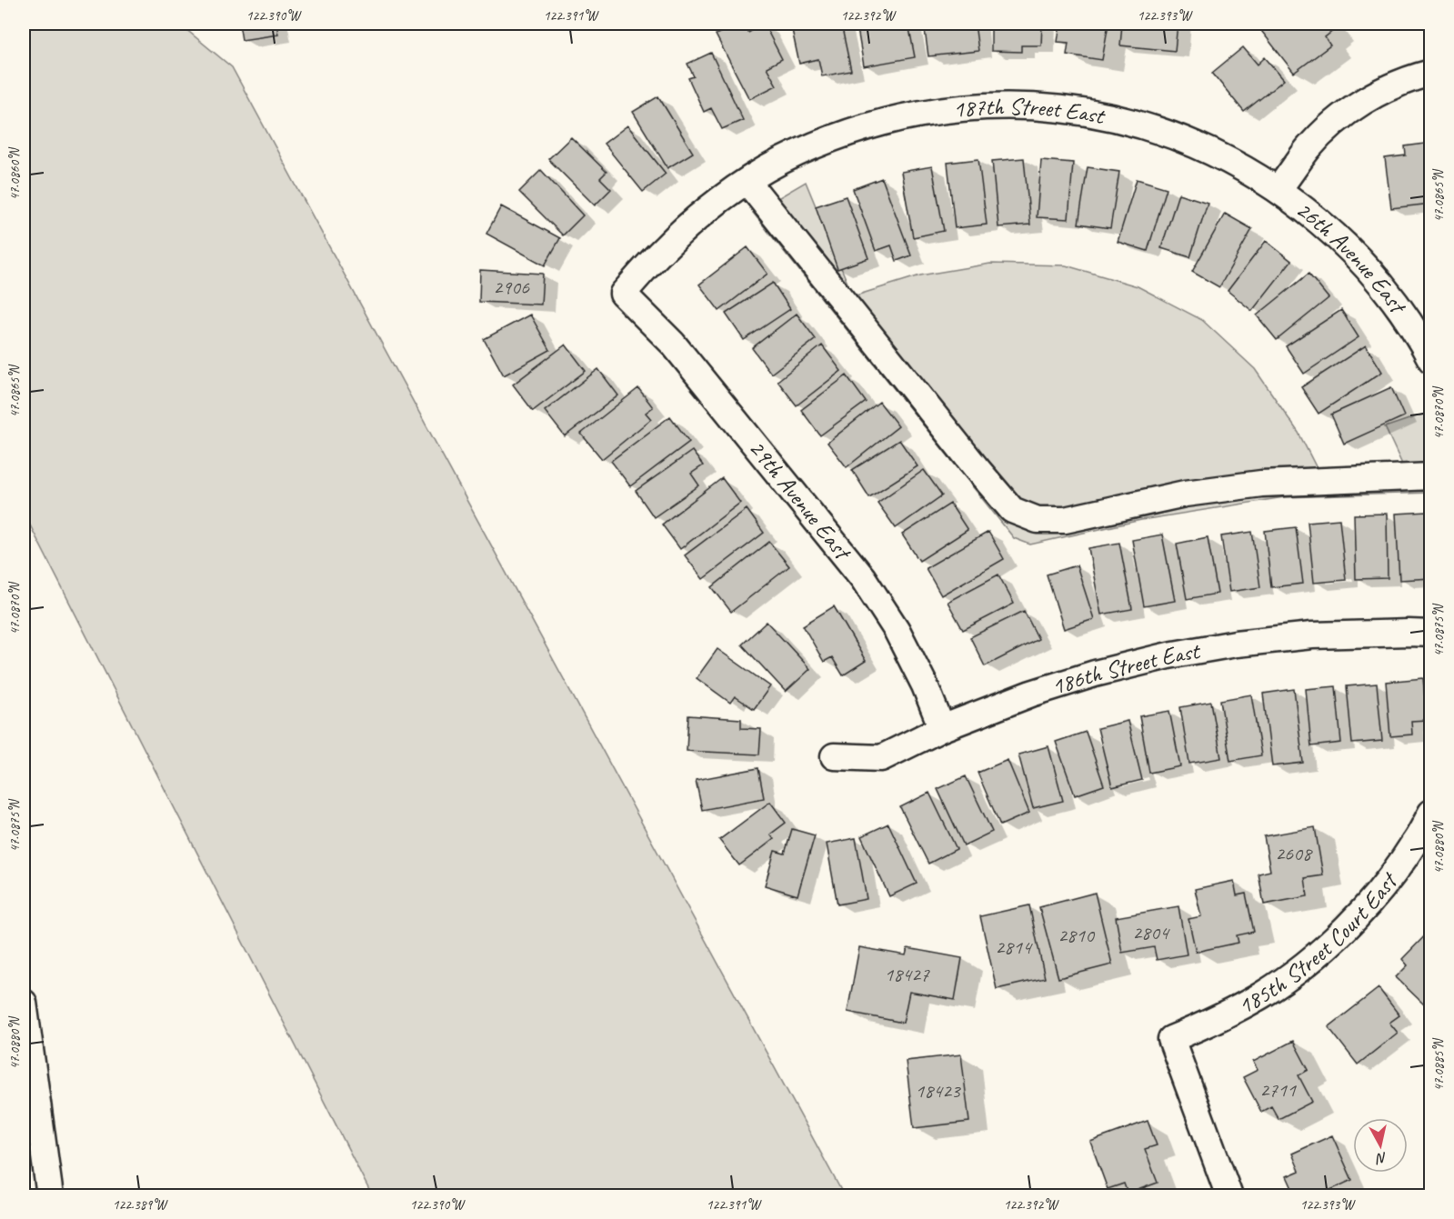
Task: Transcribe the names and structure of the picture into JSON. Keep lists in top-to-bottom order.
{
  "streets": {
    "street": [
      "187th Street East",
      "26th Avenue East",
      "29th Avenue East",
      "186th Street East",
      "185th Street Court East"
    ]
  },
  "crossings": [
    ["187th Street East", "26th Avenue East"],
    ["187th Street East", "29th Avenue East"],
    ["29th Avenue East", "186th Street East"]
  ],
  "house_numbers": [
    "2906",
    "2608",
    "2804",
    "2810",
    "2814",
    "18427",
    "2711",
    "18423"
  ],
  "north": "bottom",
  "coordinates": [
    "122.390°W",
    "122.391°W",
    "122.392°W",
    "122.393°W",
    "47.0860°N",
    "47.0865°N",
    "47.0870°N",
    "47.0875°N",
    "47.0880°N",
    "47.0885°N",
    "122.389°W"
  ]
}
